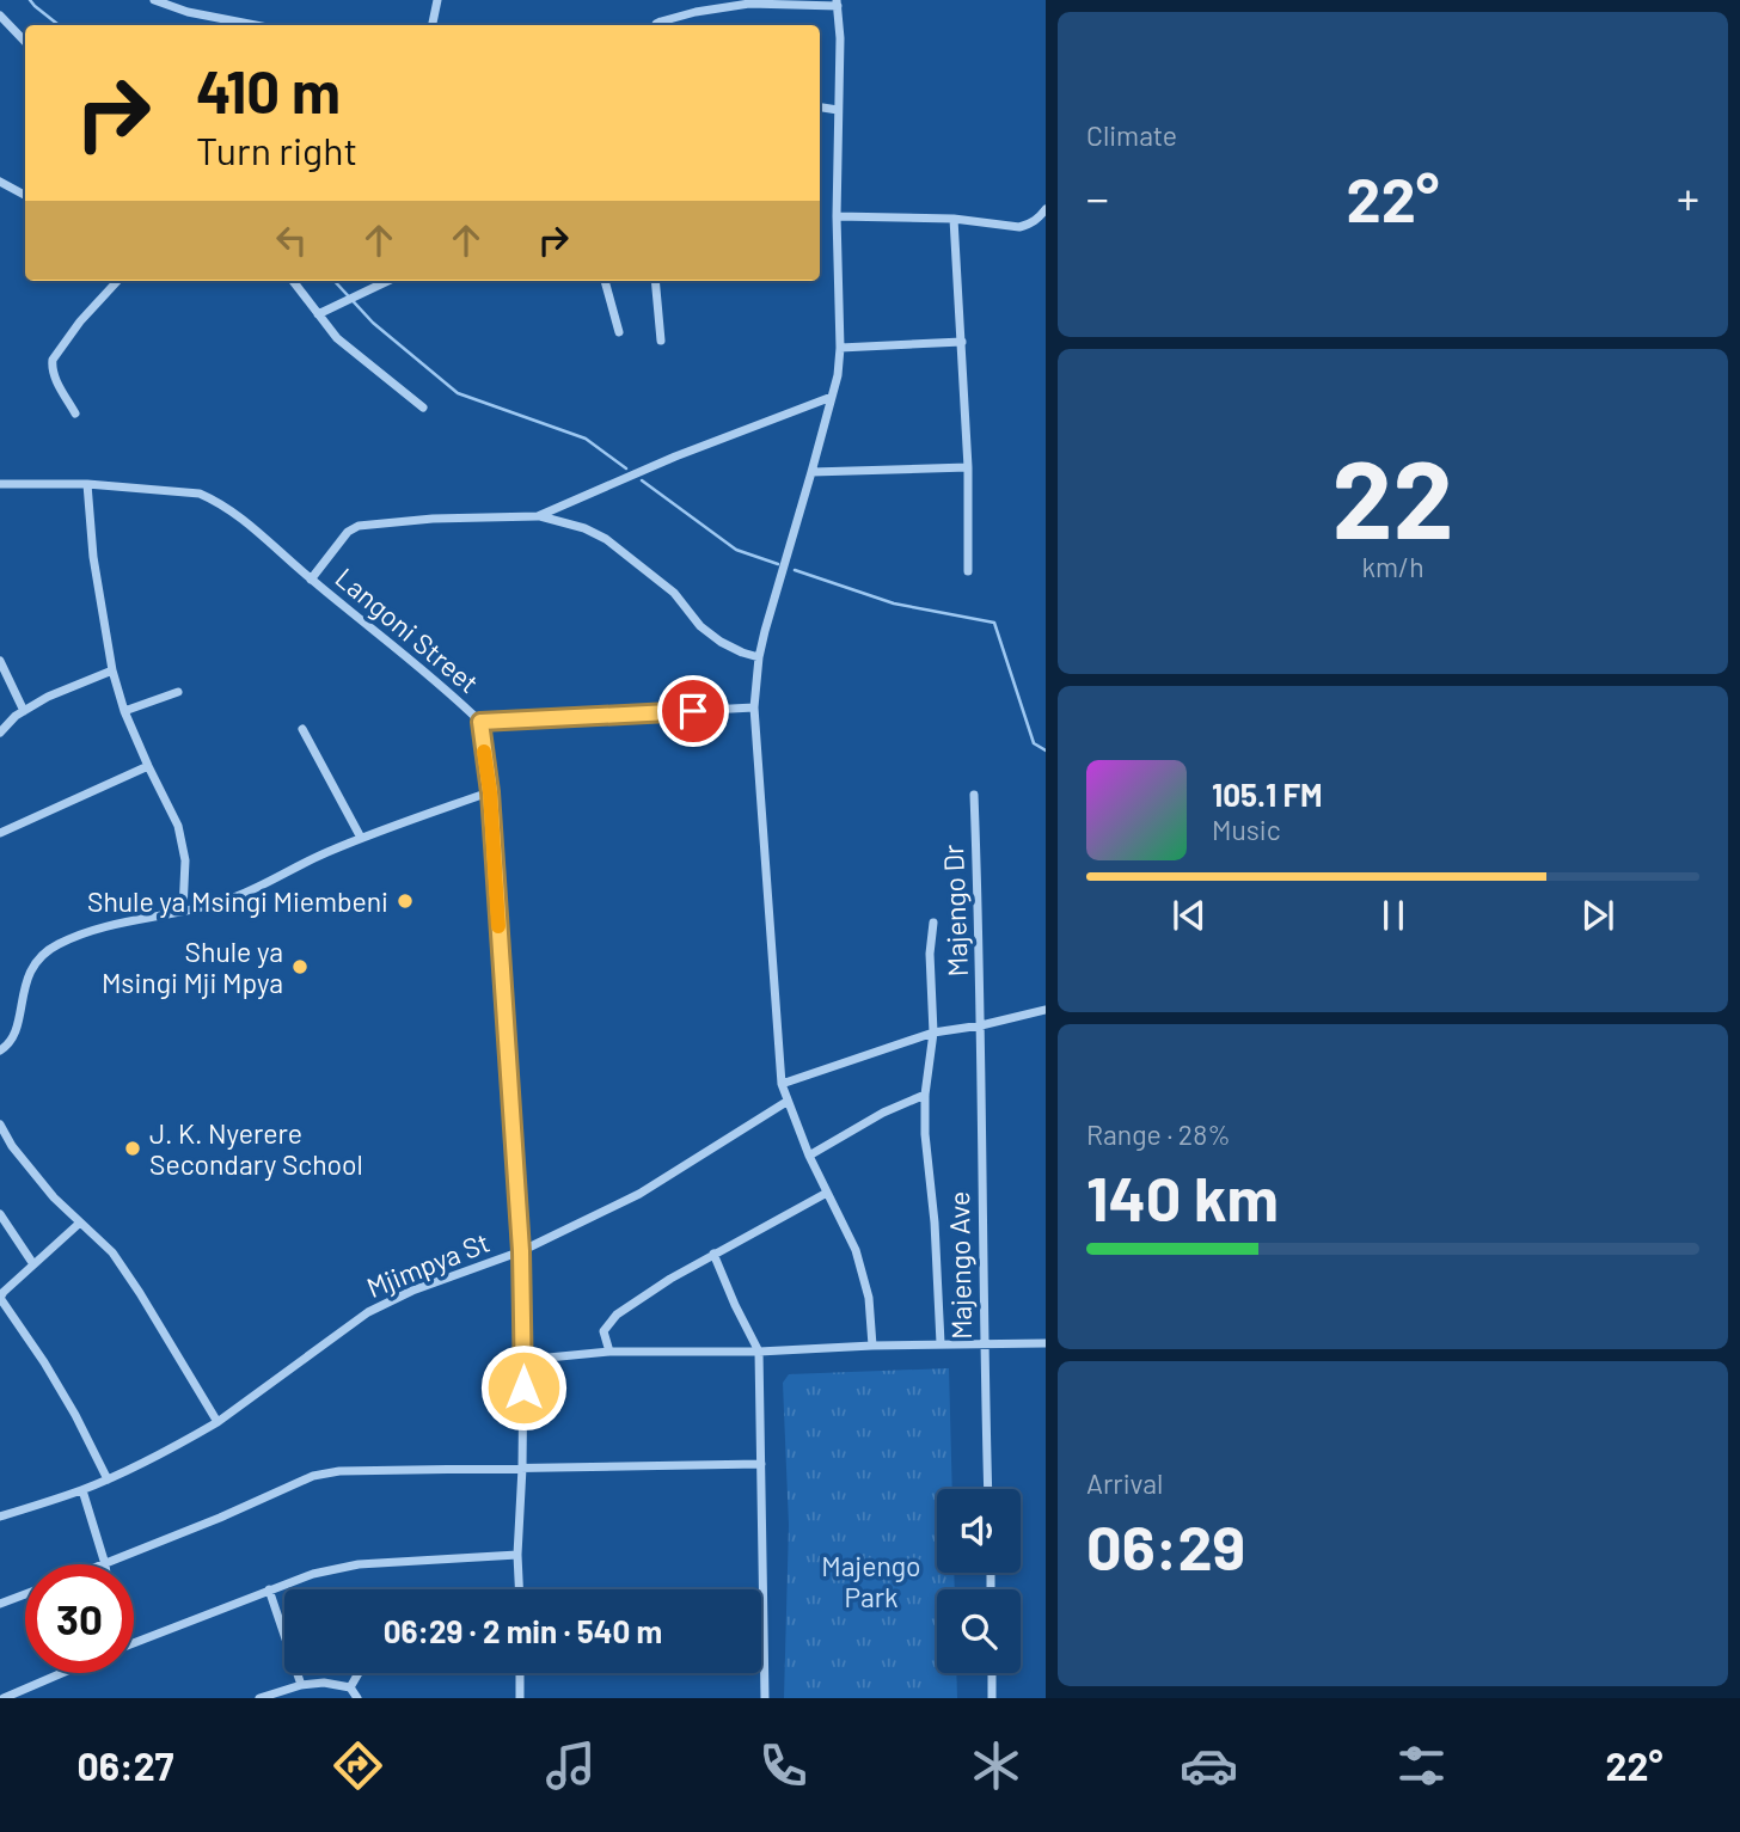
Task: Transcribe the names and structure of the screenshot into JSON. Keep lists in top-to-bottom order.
{
  "streets": {
    "street": [
      "Langoni Street",
      "Majengo Dr",
      "Mjimpya St",
      "Majengo Ave"
    ]
  },
  "crossings": [
    ["Langoni Street", "Mjimpya St"],
    ["Majengo Dr", "Majengo Ave"]
  ],
  "parks": ["Majengo Park"],
  "places": ["Shule ya Msingi Miembeni", "Shule ya Msingi Mji Mpya", "J. K. Nyerere Secondary School"],
  "page": {
    "tile": [
      "Climate",
      ["22", "km/h"],
      ["Range · 28%", "140 km"],
      ["Arrival", "06:29"]
    ],
    "turn": ["410 m", "Turn right"],
    "heat": ["−", "22°", "+"],
    "song": ["105.1 FM", "Music"],
    "limit": "30",
    "trip": "06:29 · 2 min · 540 m",
    "tabs": ["06:27", "22°"]
  }
}
